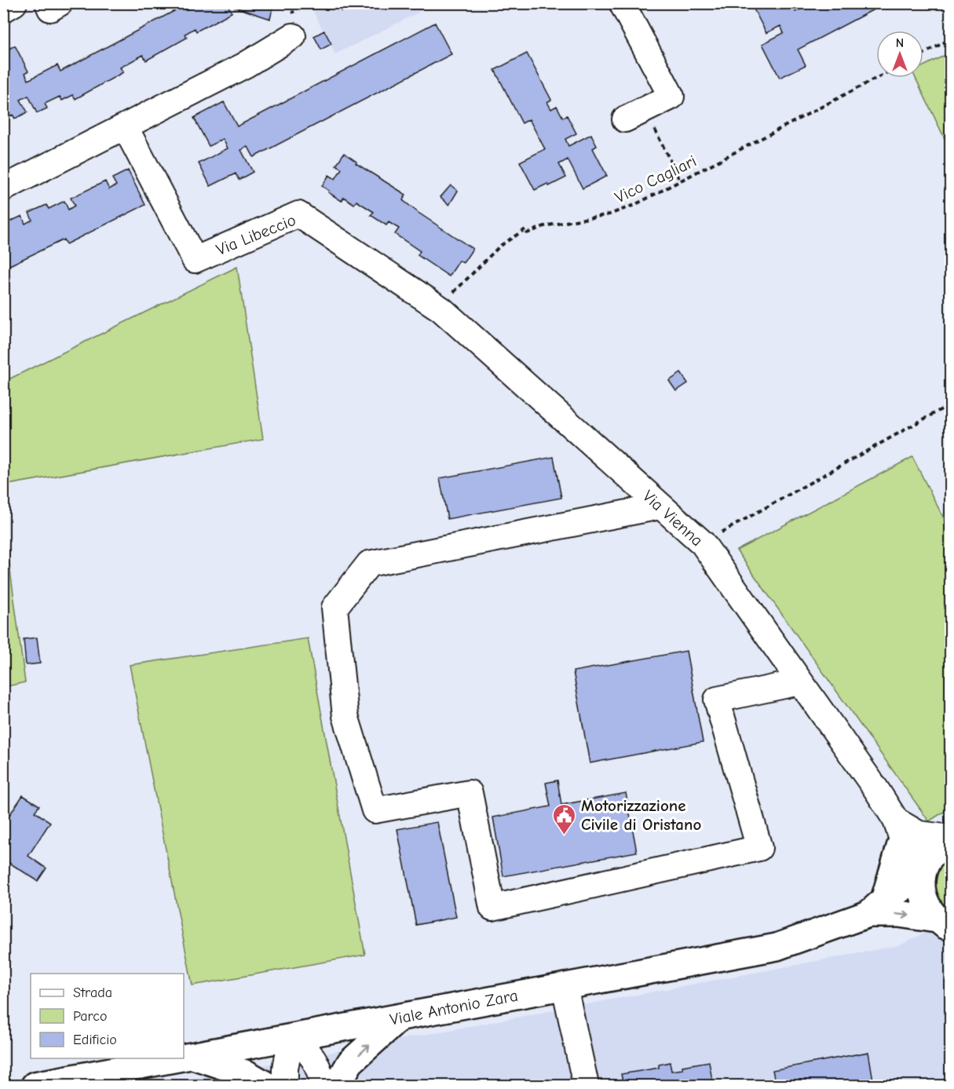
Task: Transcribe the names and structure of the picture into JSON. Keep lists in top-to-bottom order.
{
  "streets": {
    "main road": ["Viale Antonio Zara"],
    "street": ["Via Libeccio", "Via Vienna"],
    "path": ["Vico Cagliari"]
  },
  "crossings": [
    ["Vico Cagliari", "Via Libeccio"],
    ["Vico Cagliari", "Via Vienna"],
    ["Via Libeccio", "Via Vienna"]
  ],
  "places": {
    "public building": ["Motorizzazione Civile di Oristano"]
  },
  "legend": ["Strada", "Parco", "Edificio"],
  "north": "top"
}
